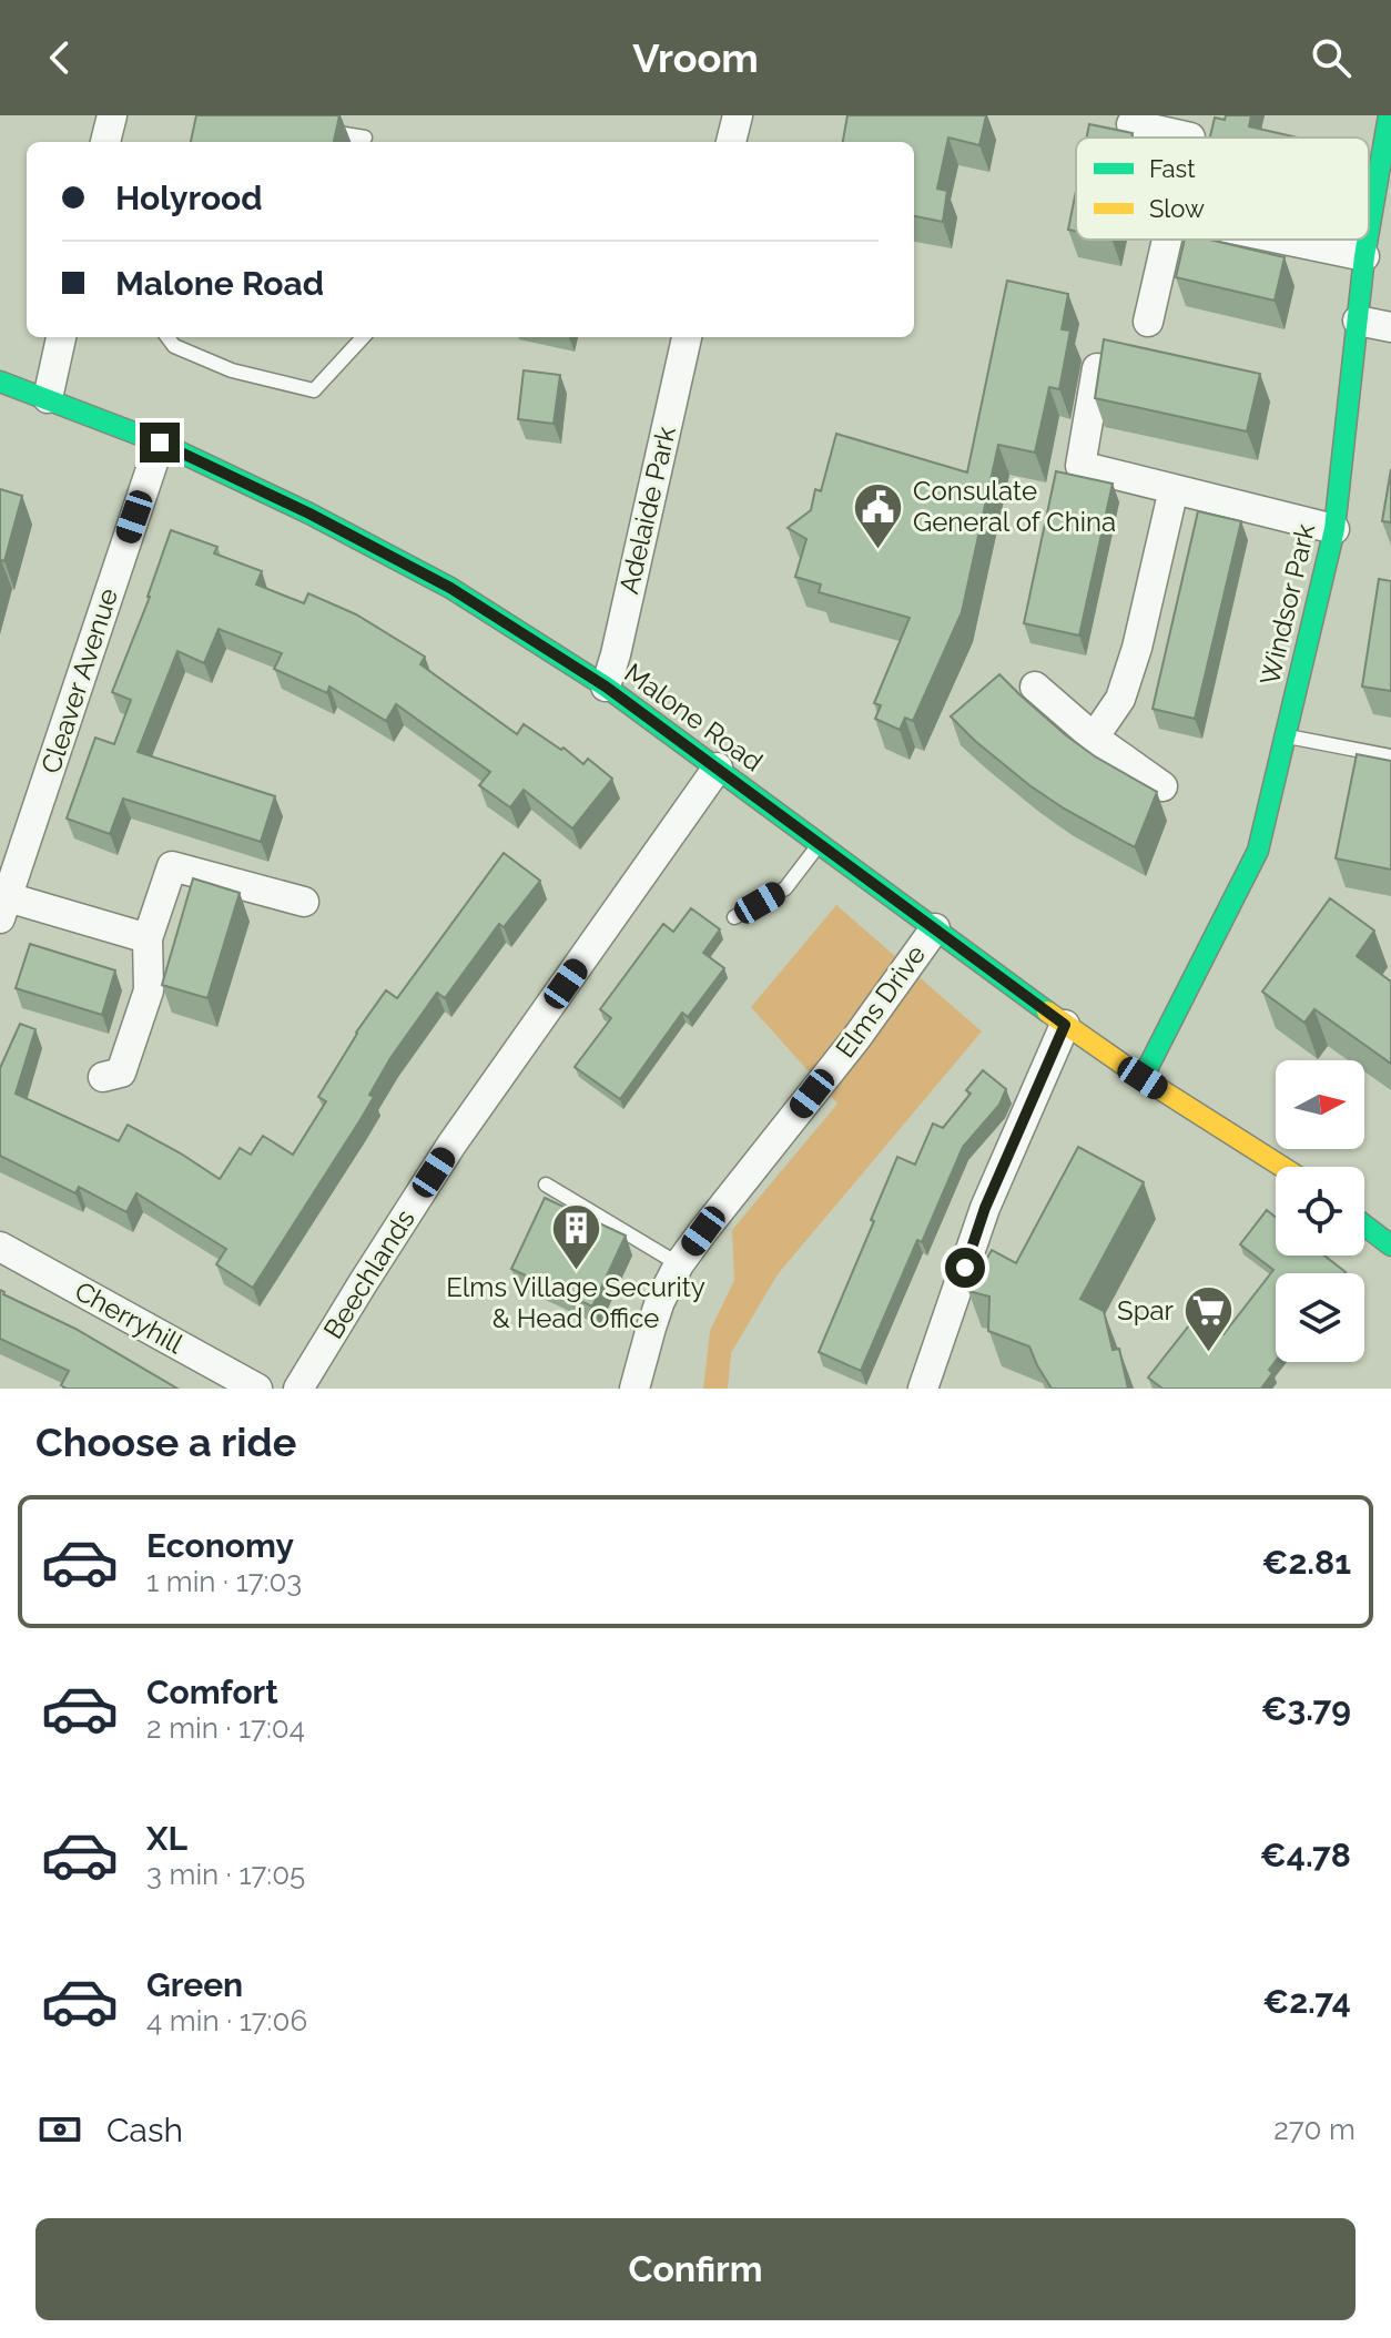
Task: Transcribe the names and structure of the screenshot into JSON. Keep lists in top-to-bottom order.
{
  "streets": {
    "main road": ["Windsor Park", "Malone Road"],
    "street": [
      "Adelaide Park",
      "Cleaver Avenue",
      "Elms Drive",
      "Beechlands",
      "Cherryhill"
    ]
  },
  "crossings": [
    ["Adelaide Park", "Malone Road"],
    ["Windsor Park", "Malone Road"],
    ["Cleaver Avenue", "Malone Road"],
    ["Malone Road", "Elms Drive"],
    ["Malone Road", "Beechlands"]
  ],
  "places": {
    "public building": ["Consulate General of China"],
    "building": ["Elms Village Security & Head Office"],
    "supermarket": ["Spar"]
  },
  "legend": ["Fast", "Slow"],
  "north": "right",
  "page": {
    "header": "Vroom",
    "banner": ["Holyrood", "Malone Road"],
    "heading": "Choose a ride",
    "list": [
      {
        "name": "Economy",
        "note": "1 min · 17:03",
        "value": "€2.81"
      },
      {
        "name": "Comfort",
        "note": "2 min · 17:04",
        "value": "€3.79"
      },
      {
        "name": "XL",
        "note": "3 min · 17:05",
        "value": "€4.78"
      },
      {
        "name": "Green",
        "note": "4 min · 17:06",
        "value": "€2.74"
      }
    ],
    "pay": ["Cash", "270 m"],
    "buttons": "Confirm"
  }
}
